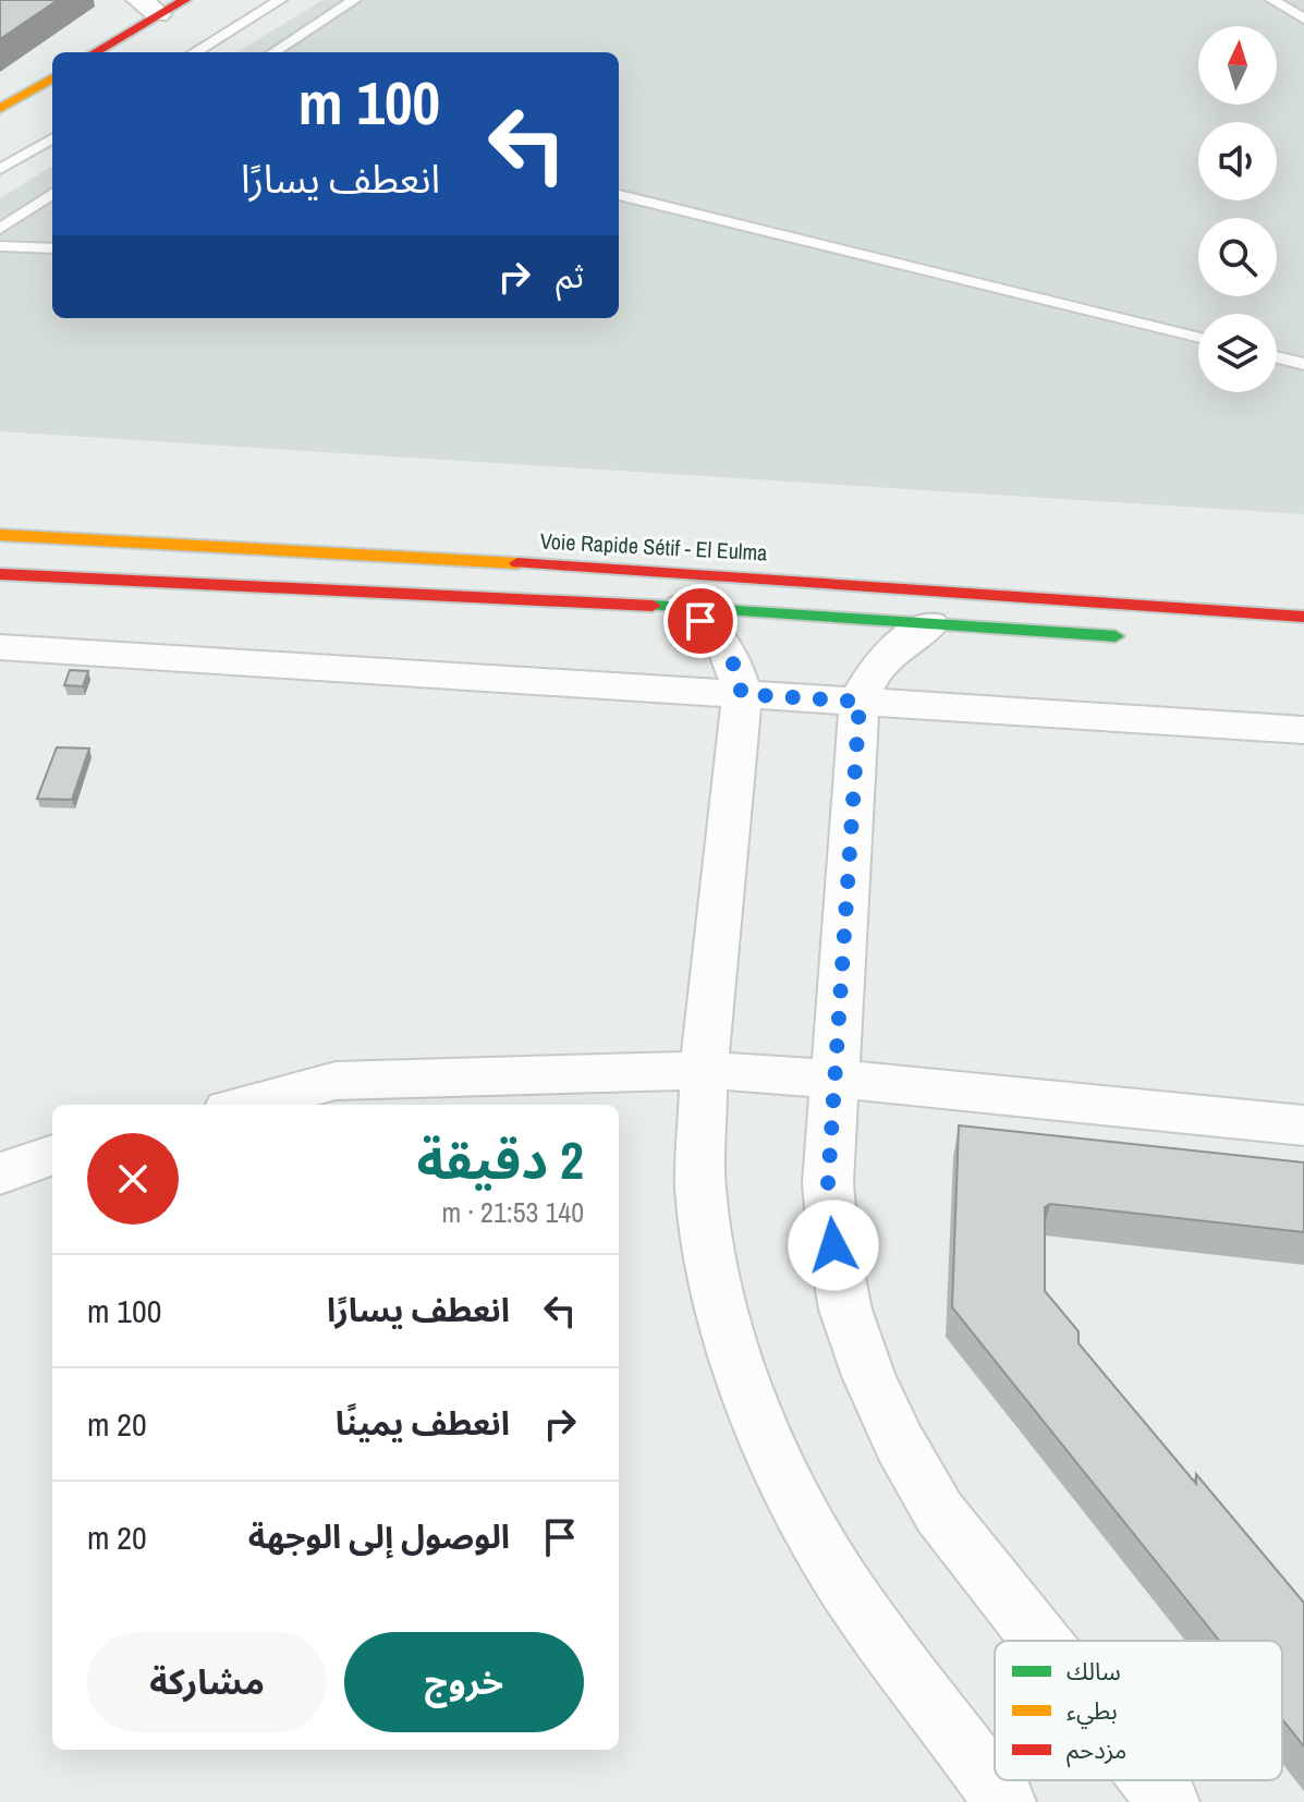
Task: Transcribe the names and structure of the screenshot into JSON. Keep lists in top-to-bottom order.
{
  "streets": {
    "main road": ["Voie Rapide Sétif - El Eulma"]
  },
  "legend": ["سالك", "بطيء", "مزدحم"],
  "north": "top",
  "page": {
    "turn": ["100 m", "انعطف يسارًا"],
    "then": "ثم",
    "heading": ["2 دقيقة", "140 m · 21:53"],
    "list": [
      {
        "name": "انعطف يسارًا",
        "value": "100 m"
      },
      {
        "name": "انعطف يمينًا",
        "value": "20 m"
      },
      {
        "name": "الوصول إلى الوجهة",
        "value": "20 m"
      }
    ],
    "buttons": ["خروج", "مشاركة"]
  }
}
